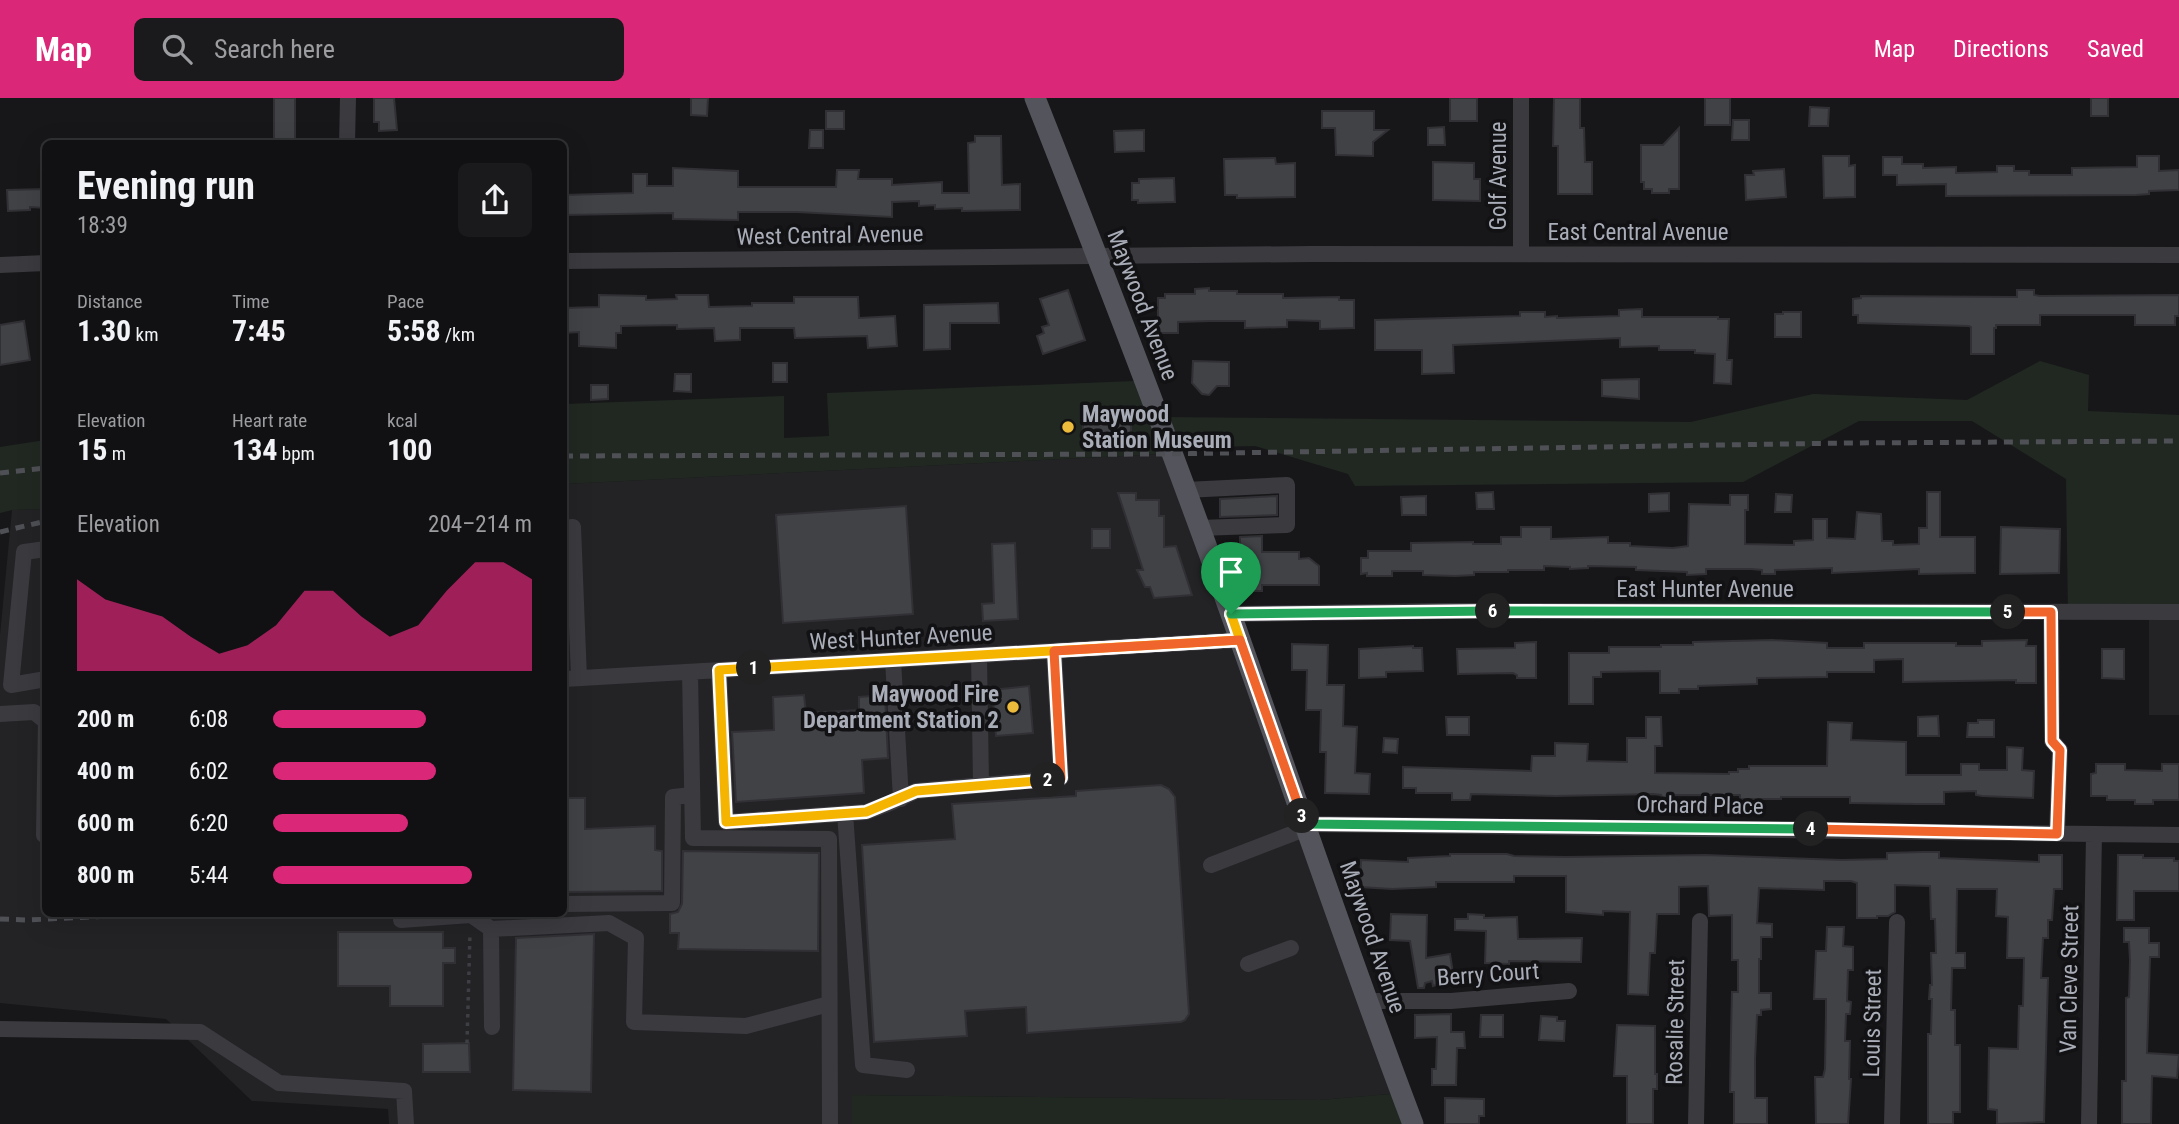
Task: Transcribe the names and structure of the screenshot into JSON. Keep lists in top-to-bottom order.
{
  "streets": {
    "main road": ["Maywood Avenue"],
    "street": [
      "Golf Avenue",
      "East Central Avenue",
      "West Central Avenue",
      "East Hunter Avenue",
      "West Hunter Avenue",
      "Orchard Place",
      "Berry Court",
      "Van Cleve Street",
      "Rosalie Street",
      "Louis Street"
    ]
  },
  "crossings": [
    ["Golf Avenue", "East Central Avenue"],
    ["East Central Avenue", "West Central Avenue"],
    ["East Central Avenue", "Maywood Avenue"],
    ["West Central Avenue", "Maywood Avenue"],
    ["Maywood Avenue", "East Hunter Avenue"],
    ["Maywood Avenue", "West Hunter Avenue"],
    ["Maywood Avenue", "Orchard Place"],
    ["Maywood Avenue", "Berry Court"],
    ["Orchard Place", "Van Cleve Street"]
  ],
  "places": ["Maywood Station Museum", "Maywood Fire Department Station 2"],
  "page": {
    "header": "Map",
    "search": "Search here",
    "nav": ["Map", "Directions", "Saved"],
    "heading": ["Evening run", "18:39"],
    "stats": [
      ["Distance", "1.30 km"],
      ["Time", "7:45"],
      ["Pace", "5:58 /km"],
      ["Elevation", "15 m"],
      ["Heart rate", "134 bpm"],
      ["kcal", "100"]
    ],
    "chart": ["Elevation", "204–214 m"],
    "pins": [
      "6",
      "5",
      "1",
      "2",
      "3",
      "4"
    ],
    "list": [
      {
        "name": "200 m",
        "note": "6:08"
      },
      {
        "name": "400 m",
        "note": "6:02"
      },
      {
        "name": "600 m",
        "note": "6:20"
      },
      {
        "name": "800 m",
        "note": "5:44"
      }
    ]
  }
}
